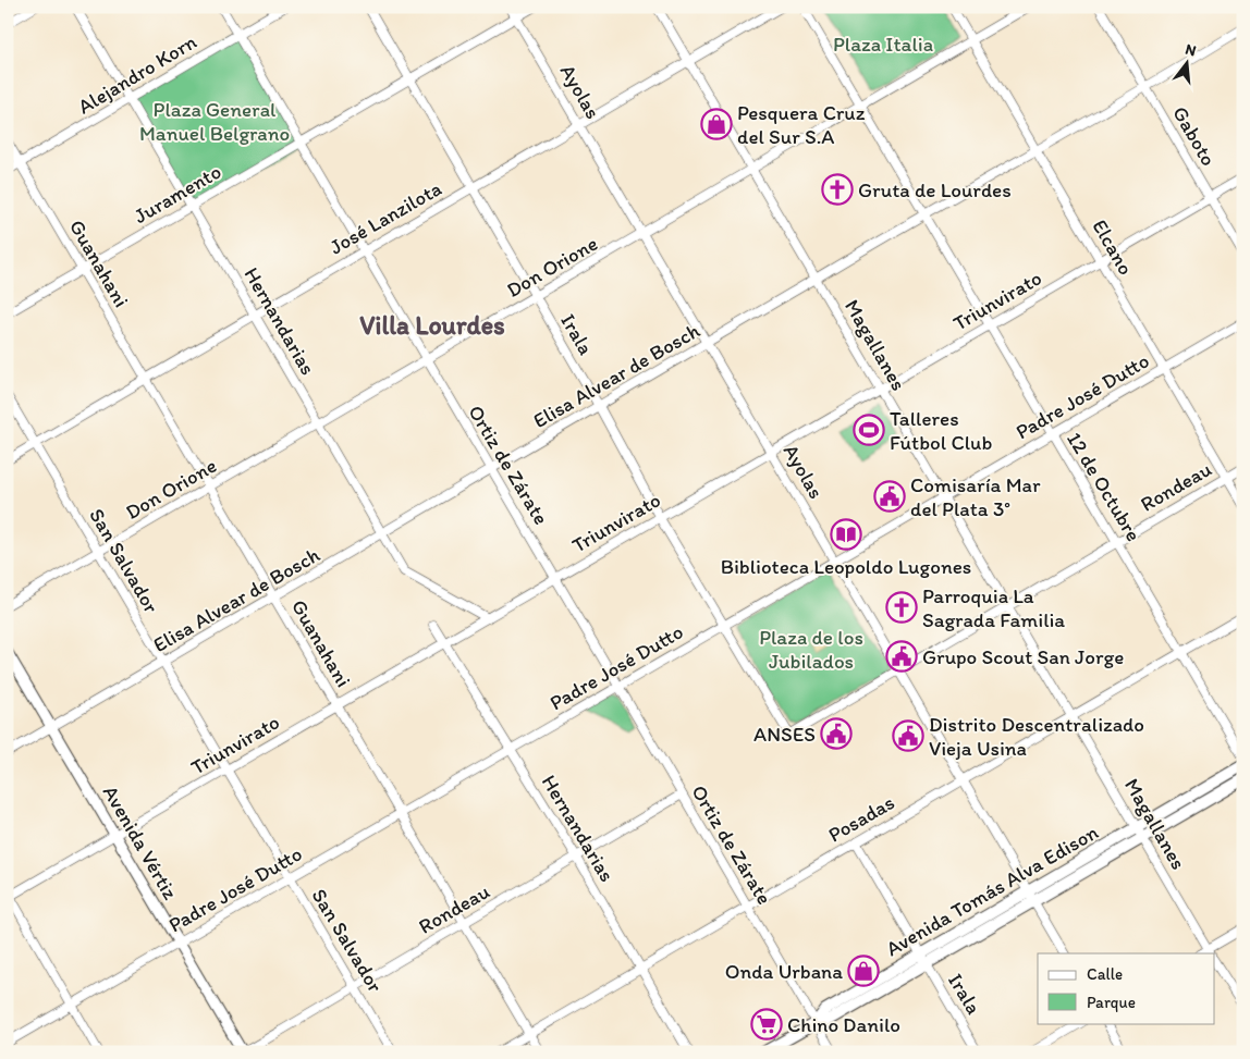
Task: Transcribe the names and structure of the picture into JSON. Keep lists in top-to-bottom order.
{
  "streets": {
    "main road": ["Avenida Tomás Alva Edison"],
    "street": [
      "Alejandro Korn",
      "Ayolas",
      "Gaboto",
      "Juramento",
      "José Lanzilota",
      "Elcano",
      "Guanahani",
      "Don Orione",
      "Triunvirato",
      "Hernandarias",
      "Irala",
      "Magallanes",
      "Elisa Alvear de Bosch",
      "Padre José Dutto",
      "Ortiz de Zárate",
      "12 de Octubre",
      "Rondeau",
      "San Salvador",
      "Posadas",
      "Avenida Vértiz"
    ]
  },
  "crossings": [
    ["Alejandro Korn", "Guanahani"],
    ["Alejandro Korn", "Hernandarias"],
    ["Alejandro Korn", "Ortiz de Zárate"],
    ["Ayolas", "Juramento"],
    ["Ayolas", "José Lanzilota"],
    ["Ayolas", "Don Orione"],
    ["Ayolas", "Triunvirato"],
    ["Ayolas", "Elisa Alvear de Bosch"],
    ["Ayolas", "Padre José Dutto"],
    ["Ayolas", "Rondeau"],
    ["Ayolas", "Posadas"],
    ["Ayolas", "Avenida Tomás Alva Edison"],
    ["Gaboto", "Triunvirato"],
    ["Gaboto", "Elisa Alvear de Bosch"],
    ["Juramento", "Guanahani"],
    ["Juramento", "Hernandarias"],
    ["Juramento", "Irala"],
    ["Juramento", "Ortiz de Zárate"],
    ["José Lanzilota", "Guanahani"],
    ["José Lanzilota", "Hernandarias"],
    ["José Lanzilota", "Irala"],
    ["José Lanzilota", "Magallanes"],
    ["José Lanzilota", "Ortiz de Zárate"],
    ["José Lanzilota", "San Salvador"],
    ["Elcano", "Don Orione"],
    ["Elcano", "Triunvirato"],
    ["Elcano", "Elisa Alvear de Bosch"],
    ["Elcano", "Padre José Dutto"],
    ["Elcano", "Rondeau"],
    ["Guanahani", "Don Orione"],
    ["Guanahani", "Triunvirato"],
    ["Guanahani", "Elisa Alvear de Bosch"],
    ["Guanahani", "Padre José Dutto"],
    ["Guanahani", "Rondeau"],
    ["Guanahani", "Posadas"],
    ["Don Orione", "Hernandarias"],
    ["Don Orione", "Irala"],
    ["Don Orione", "Magallanes"],
    ["Don Orione", "Ortiz de Zárate"],
    ["Don Orione", "12 de Octubre"],
    ["Don Orione", "San Salvador"],
    ["Triunvirato", "Hernandarias"],
    ["Triunvirato", "Irala"],
    ["Triunvirato", "Magallanes"],
    ["Triunvirato", "Ortiz de Zárate"],
    ["Triunvirato", "12 de Octubre"],
    ["Triunvirato", "San Salvador"],
    ["Triunvirato", "Avenida Vértiz"],
    ["Hernandarias", "Elisa Alvear de Bosch"],
    ["Hernandarias", "Padre José Dutto"],
    ["Hernandarias", "Rondeau"],
    ["Hernandarias", "Posadas"],
    ["Irala", "Elisa Alvear de Bosch"],
    ["Irala", "Padre José Dutto"],
    ["Irala", "Rondeau"],
    ["Irala", "Posadas"],
    ["Irala", "Avenida Tomás Alva Edison"],
    ["Magallanes", "Elisa Alvear de Bosch"],
    ["Magallanes", "Padre José Dutto"],
    ["Magallanes", "Rondeau"],
    ["Magallanes", "Posadas"],
    ["Magallanes", "Avenida Tomás Alva Edison"],
    ["Elisa Alvear de Bosch", "Ortiz de Zárate"],
    ["Elisa Alvear de Bosch", "12 de Octubre"],
    ["Elisa Alvear de Bosch", "San Salvador"],
    ["Elisa Alvear de Bosch", "Avenida Vértiz"],
    ["Padre José Dutto", "Ortiz de Zárate"],
    ["Padre José Dutto", "12 de Octubre"],
    ["Padre José Dutto", "San Salvador"],
    ["Padre José Dutto", "Avenida Vértiz"],
    ["Ortiz de Zárate", "Rondeau"],
    ["Ortiz de Zárate", "Posadas"],
    ["Ortiz de Zárate", "Avenida Tomás Alva Edison"],
    ["12 de Octubre", "Rondeau"],
    ["12 de Octubre", "Posadas"],
    ["Rondeau", "San Salvador"],
    ["Rondeau", "Avenida Vértiz"]
  ],
  "districts": ["Villa Lourdes"],
  "parks": ["Plaza Italia", "Plaza General Manuel Belgrano", "Plaza de los Jubilados"],
  "places": {
    "shop": ["Pesquera Cruz del Sur S.A", "Onda Urbana"],
    "church": ["Gruta de Lourdes", "Parroquia La Sagrada Familia"],
    "sports": ["Talleres Fútbol Club"],
    "public building": [
      "Comisaría Mar del Plata 3°",
      "Grupo Scout San Jorge",
      "ANSES",
      "Distrito Descentralizado Vieja Usina"
    ],
    "library": ["Biblioteca Leopoldo Lugones"],
    "supermarket": ["Chino Danilo"]
  },
  "legend": ["Calle", "Parque"],
  "north": "top"
}
